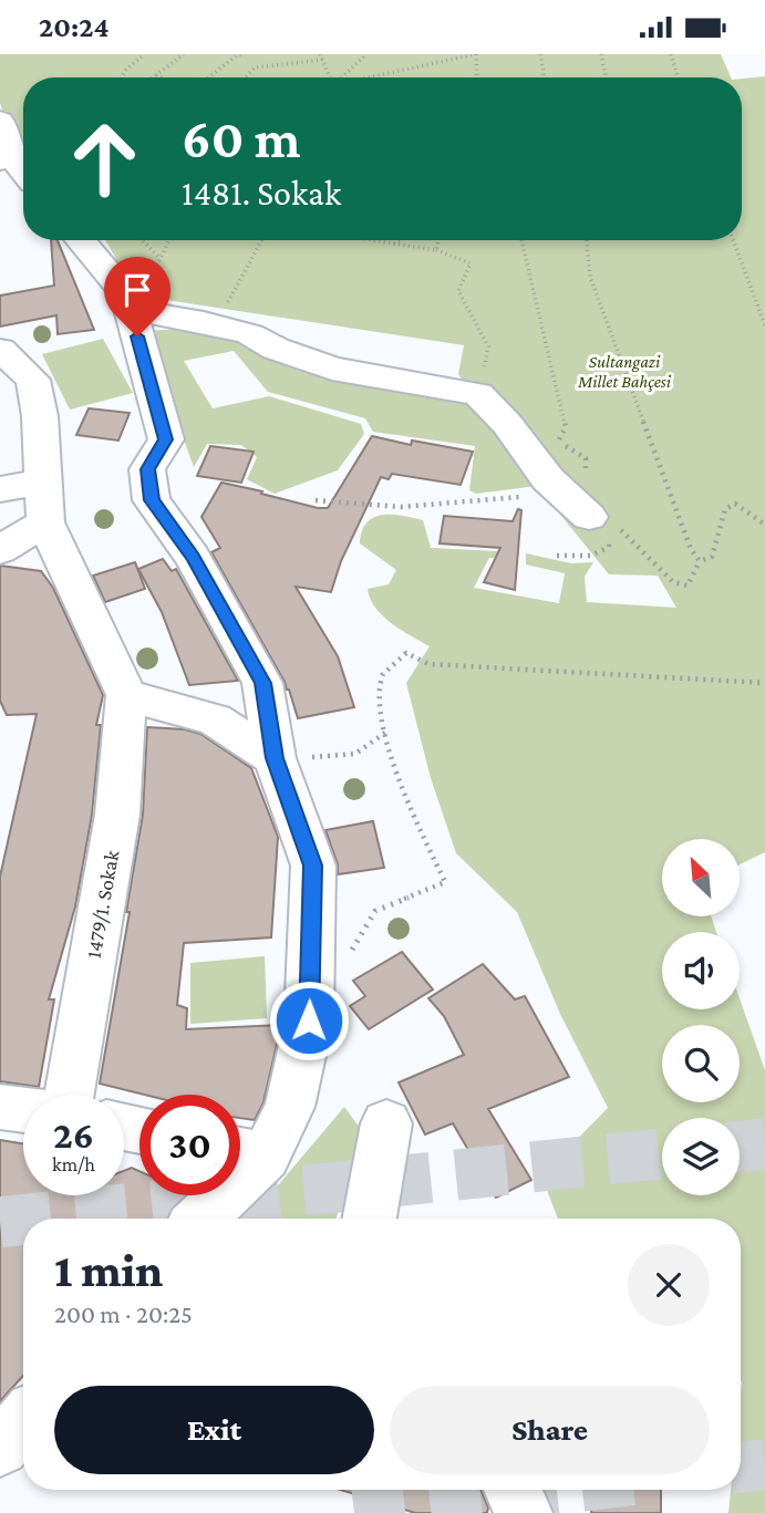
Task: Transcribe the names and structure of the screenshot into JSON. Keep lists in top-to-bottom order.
{
  "streets": {
    "street": ["1479/1. Sokak"]
  },
  "parks": ["Sultangazi Millet Bahçesi"],
  "north": "top left",
  "page": {
    "status": "20:24",
    "turn": ["60 m", "1481. Sokak"],
    "speed": "26 km/h",
    "limit": "30",
    "heading": ["1 min", "200 m · 20:25"],
    "buttons": ["Exit", "Share"]
  }
}
